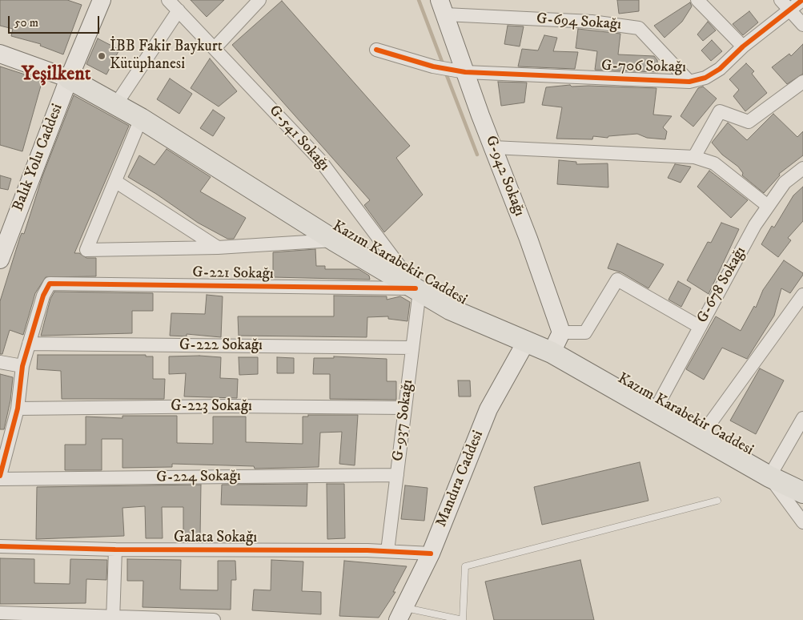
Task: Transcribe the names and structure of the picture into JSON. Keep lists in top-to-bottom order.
{
  "streets": {
    "main road": ["Kazım Karabekir Caddesi"],
    "street": [
      "G-694 Sokağı",
      "G-706 Sokağı",
      "G-541 Sokağı",
      "Balık Yolu Caddesi",
      "G-942 Sokağı",
      "G-221 Sokağı",
      "G-678 Sokağı",
      "G-222 Sokağı",
      "G-223 Sokağı",
      "G-937 Sokağı",
      "G-224 Sokağı",
      "Mandıra Caddesi",
      "Galata Sokağı"
    ]
  },
  "crossings": [
    ["G-694 Sokağı", "G-706 Sokağı"],
    ["G-694 Sokağı", "G-942 Sokağı"],
    ["G-706 Sokağı", "G-942 Sokağı"],
    ["G-541 Sokağı", "Kazım Karabekir Caddesi"],
    ["G-541 Sokağı", "G-221 Sokağı"],
    ["G-541 Sokağı", "G-937 Sokağı"],
    ["Balık Yolu Caddesi", "Kazım Karabekir Caddesi"],
    ["Kazım Karabekir Caddesi", "G-221 Sokağı"],
    ["Kazım Karabekir Caddesi", "G-678 Sokağı"],
    ["Kazım Karabekir Caddesi", "G-937 Sokağı"],
    ["Kazım Karabekir Caddesi", "Mandıra Caddesi"],
    ["G-221 Sokağı", "G-222 Sokağı"],
    ["G-221 Sokağı", "G-937 Sokağı"],
    ["G-222 Sokağı", "G-937 Sokağı"],
    ["G-223 Sokağı", "G-937 Sokağı"],
    ["G-937 Sokağı", "G-224 Sokağı"],
    ["G-937 Sokağı", "Galata Sokağı"],
    ["Mandıra Caddesi", "Galata Sokağı"]
  ],
  "districts": ["Yeşilkent"],
  "places": ["İBB Fakir Baykurt Kütüphanesi"],
  "scale_bar": "50 m"
}
